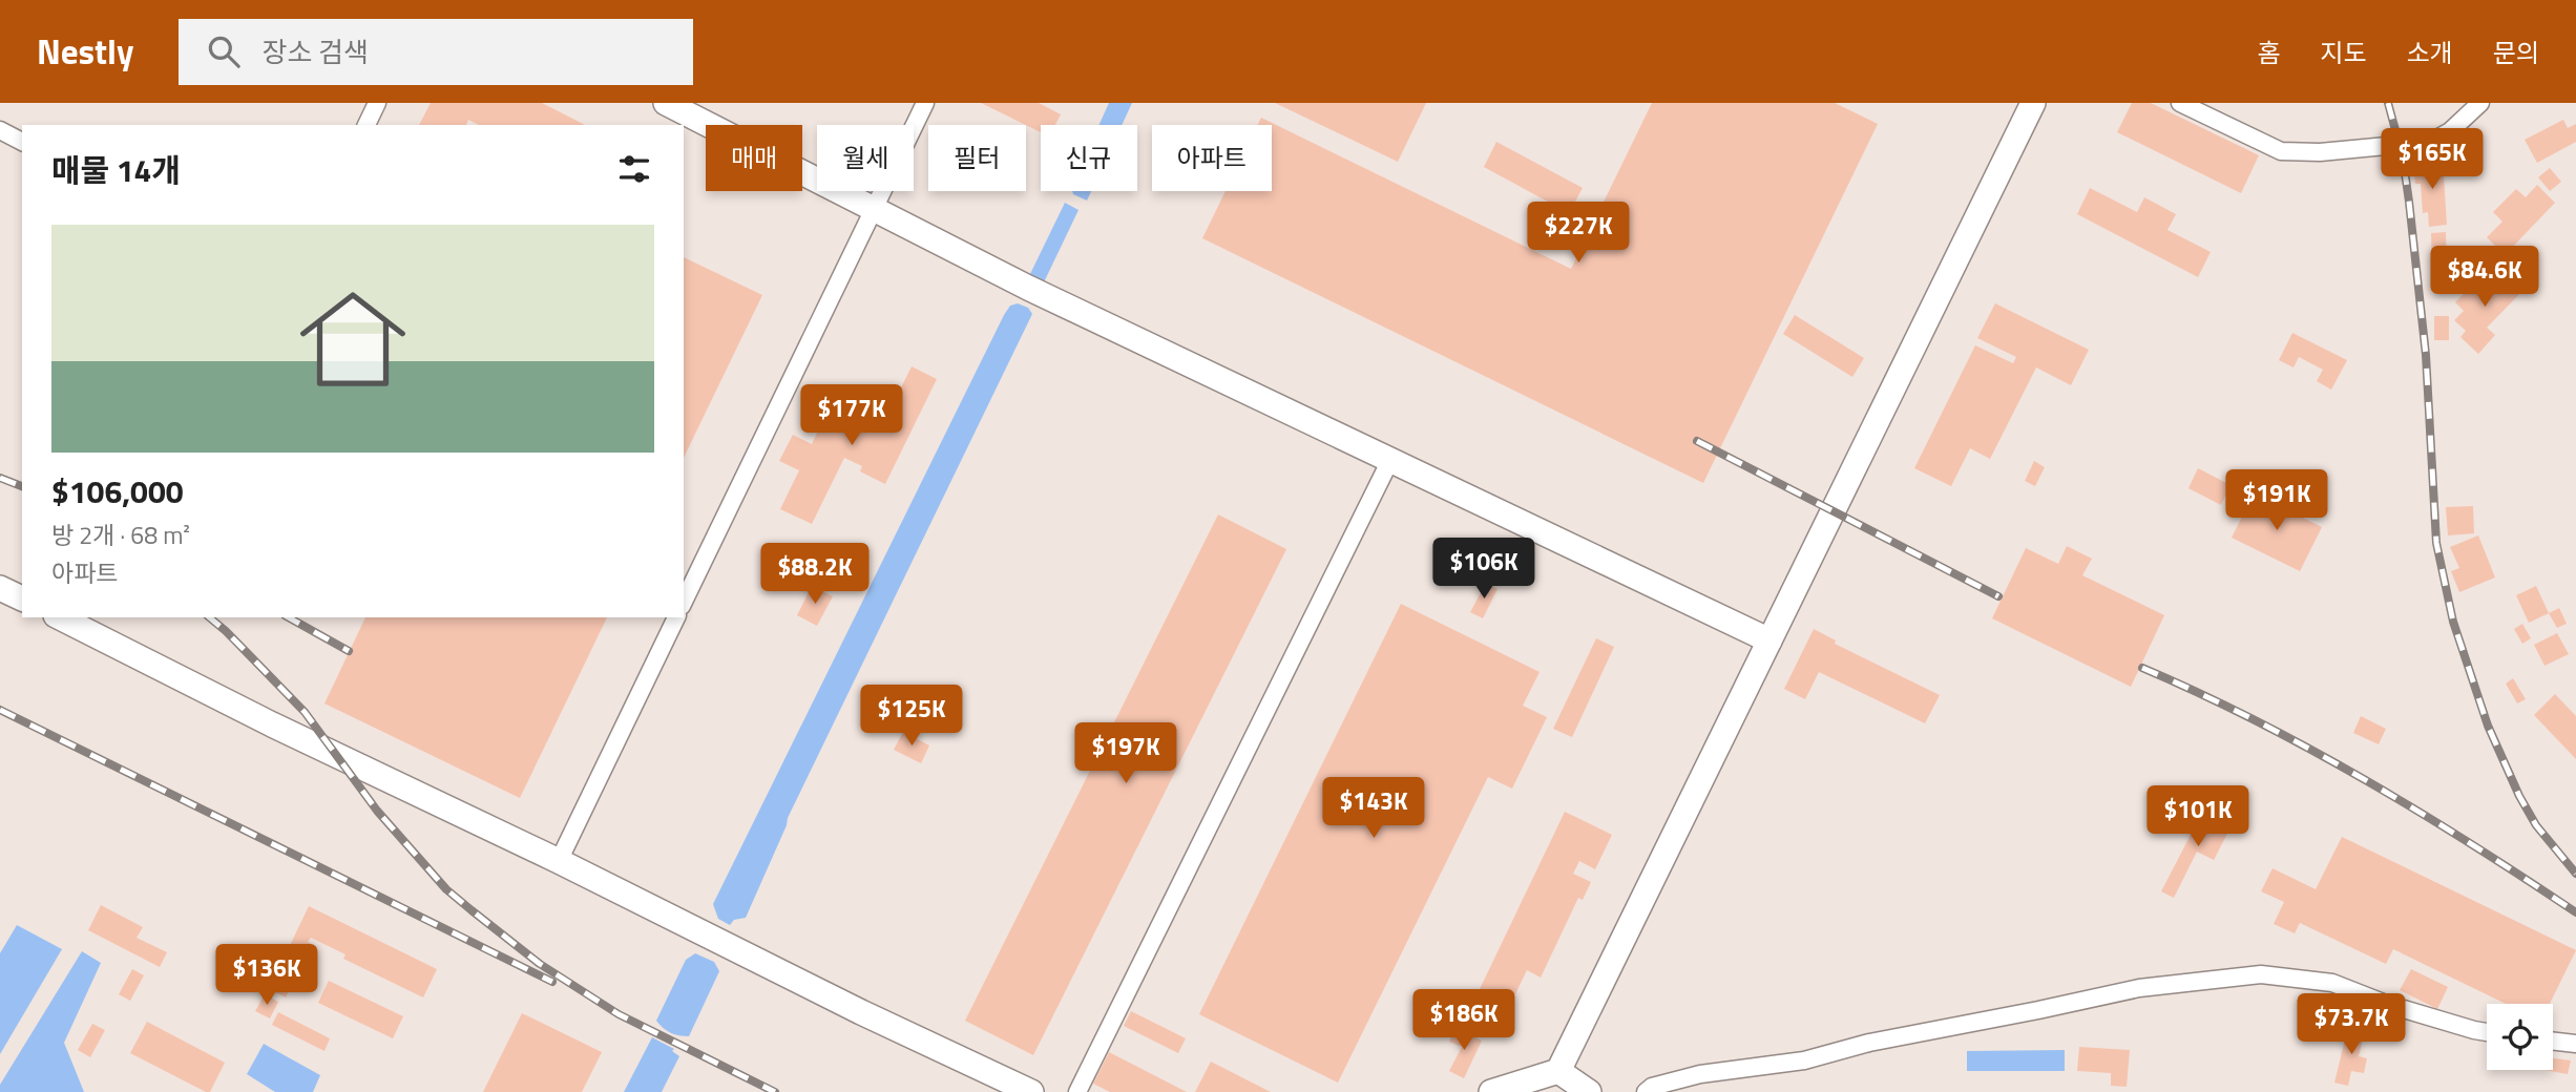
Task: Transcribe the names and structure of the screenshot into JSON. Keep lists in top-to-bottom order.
{
  "page": {
    "header": "Nestly",
    "search": "장소 검색",
    "nav": [
      "홈",
      "지도",
      "소개",
      "문의"
    ],
    "chip": [
      "매매",
      "월세",
      "필터",
      "신규",
      "아파트"
    ],
    "heading": "매물 14개",
    "price": [
      "$165K",
      "$227K",
      "$84.6K",
      "$177K",
      "$191K",
      "$106K",
      "$88.2K",
      "$125K",
      "$197K",
      "$143K",
      "$101K",
      "$136K",
      "$186K",
      "$73.7K"
    ],
    "list": [
      {
        "name": "$106,000",
        "note": "방 2개 · 68 m² · 아파트"
      }
    ]
  }
}
